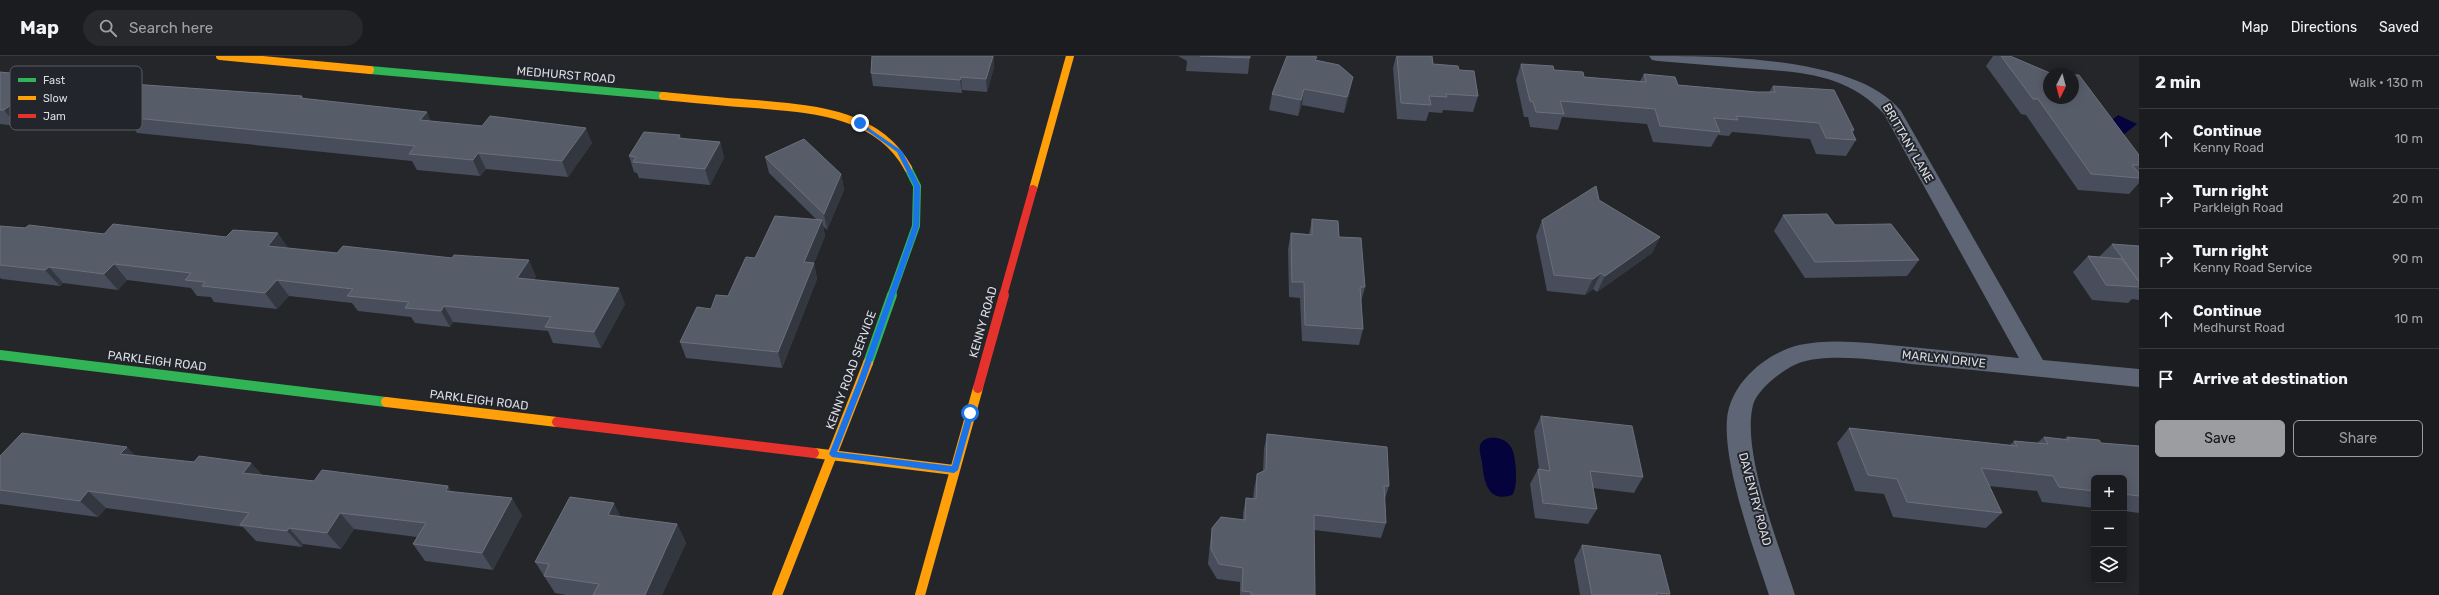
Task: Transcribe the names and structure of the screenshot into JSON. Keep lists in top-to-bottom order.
{
  "streets": {
    "street": [
      "MEDHURST ROAD",
      "BRITTANY LANE",
      "KENNY ROAD",
      "MARLYN DRIVE",
      "PARKLEIGH ROAD",
      "KENNY ROAD SERVICE",
      "DAVENTRY ROAD"
    ]
  },
  "crossings": [
    ["MEDHURST ROAD", "KENNY ROAD SERVICE"],
    ["BRITTANY LANE", "MARLYN DRIVE"],
    ["KENNY ROAD", "PARKLEIGH ROAD"],
    ["MARLYN DRIVE", "DAVENTRY ROAD"],
    ["PARKLEIGH ROAD", "KENNY ROAD SERVICE"]
  ],
  "legend": ["Fast", "Slow", "Jam"],
  "north": "bottom",
  "page": {
    "header": "Map",
    "search": "Search here",
    "nav": ["Map", "Directions", "Saved"],
    "heading": ["2 min", "Walk · 130 m"],
    "list": [
      ["Continue", "Kenny Road", "10 m"],
      ["Turn right", "Parkleigh Road", "20 m"],
      ["Turn right", "Kenny Road Service", "90 m"],
      ["Continue", "Medhurst Road", "10 m"],
      "Arrive at destination"
    ],
    "buttons": ["Save", "Share"],
    "map_buttons": ["+", "−"]
  }
}
